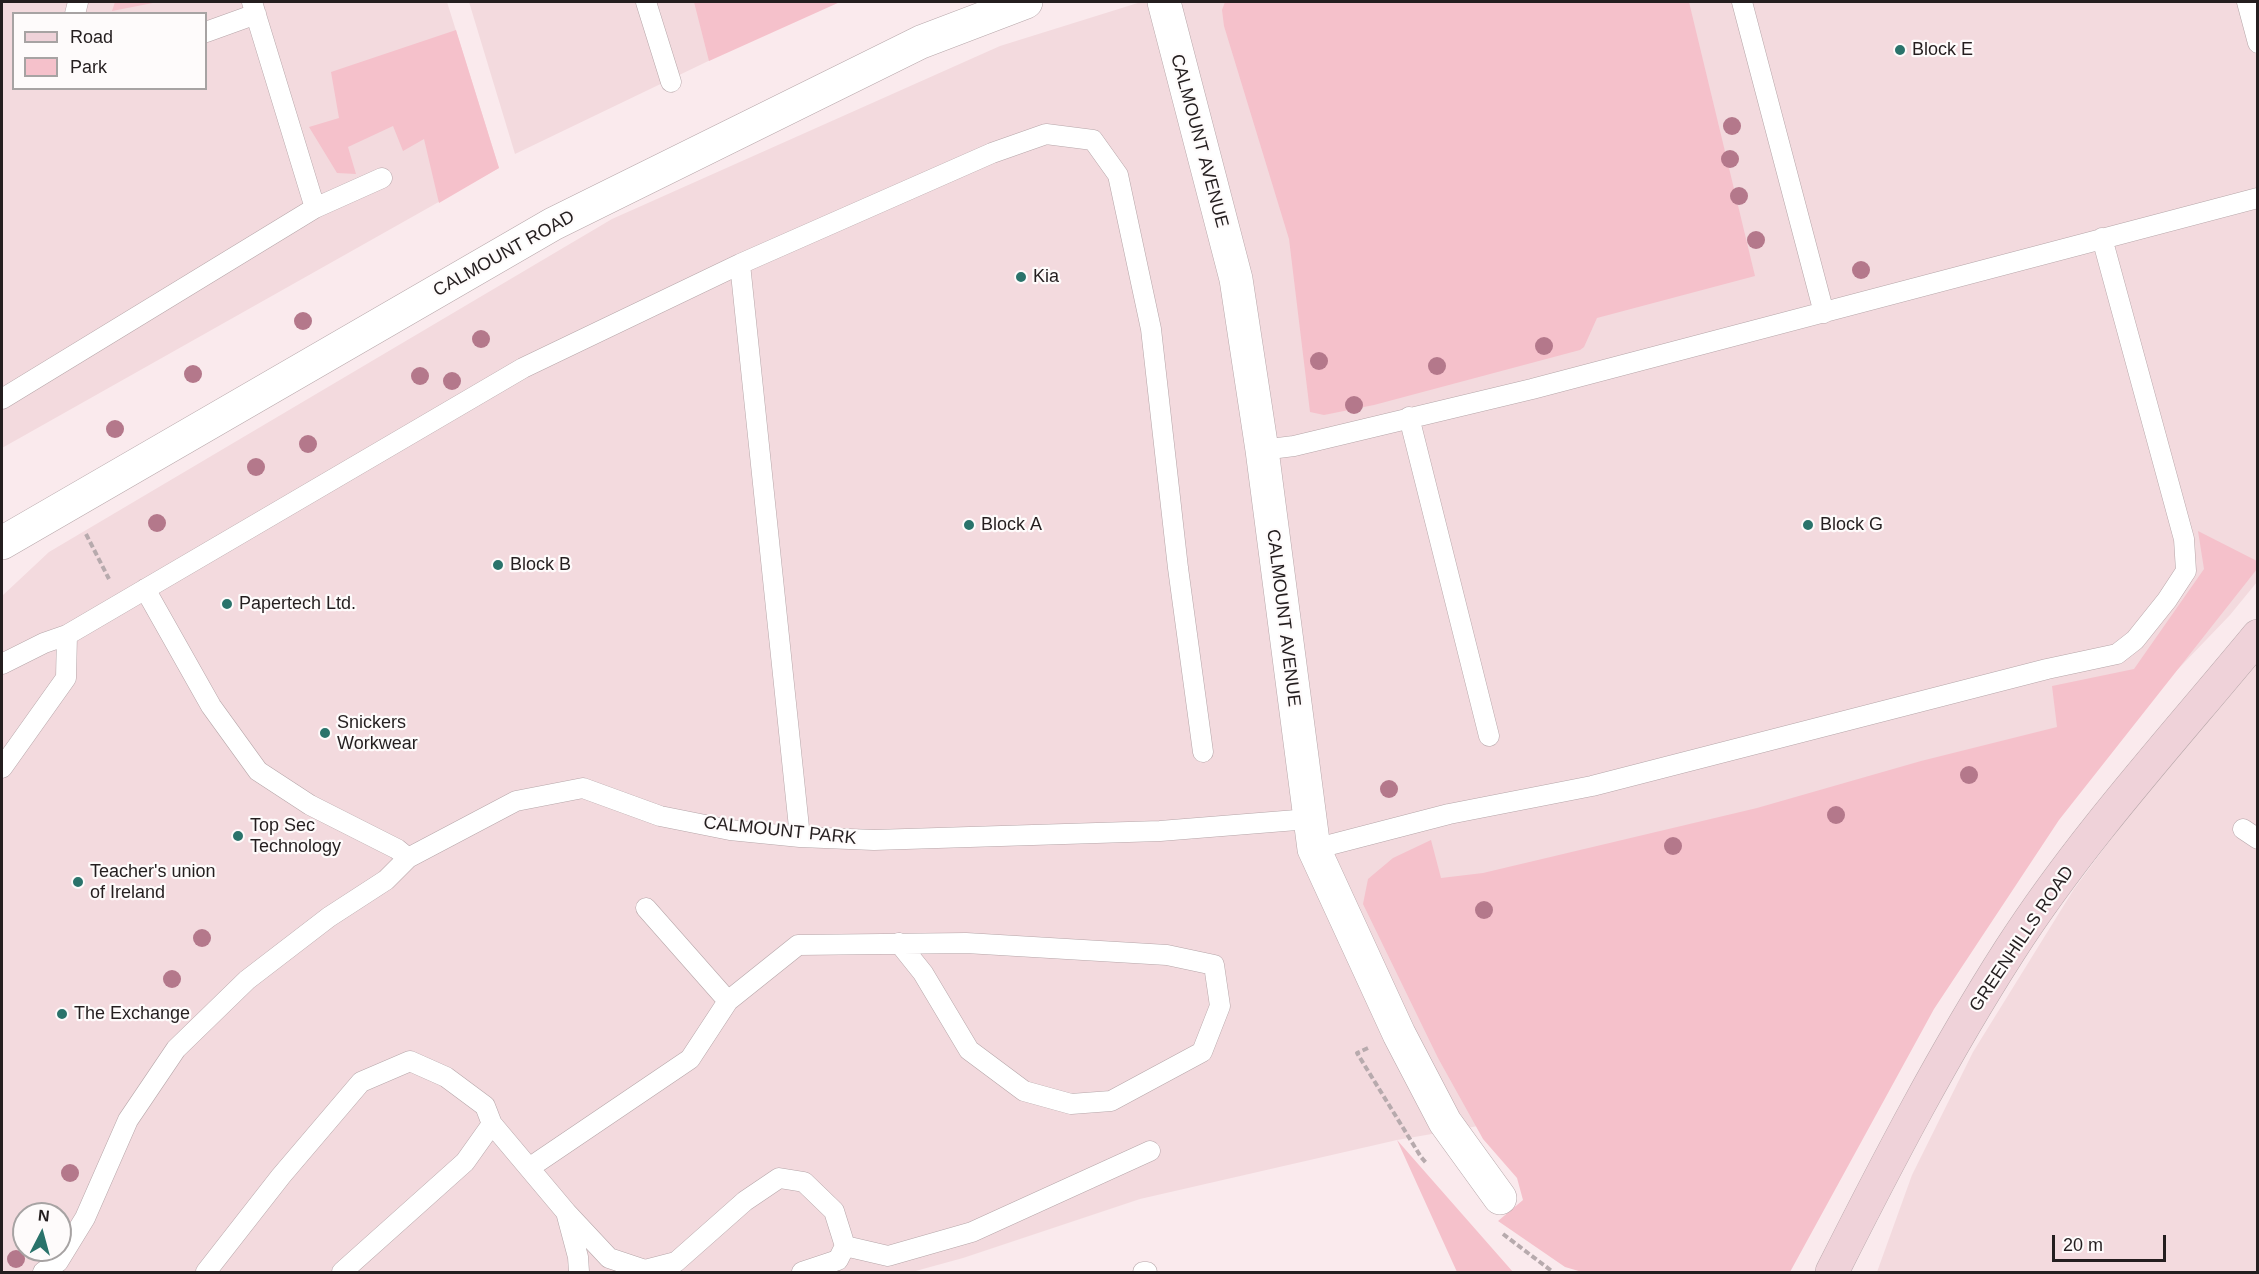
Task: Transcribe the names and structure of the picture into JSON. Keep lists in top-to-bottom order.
{
  "streets": {
    "main road": ["GREENHILLS ROAD"],
    "street": ["CALMOUNT AVENUE", "CALMOUNT ROAD"],
    "lane": ["CALMOUNT PARK"]
  },
  "crossings": [
    ["CALMOUNT AVENUE", "CALMOUNT PARK"]
  ],
  "places": [
    "Block E",
    "Kia",
    "Block A",
    "Block G",
    "Block B",
    "Papertech Ltd.",
    "Snickers Workwear",
    "Top Sec Technology",
    "Teacher's union of Ireland",
    "The Exchange"
  ],
  "legend": ["Road", "Park"],
  "scale_bar": "20 m",
  "north": "top"
}
